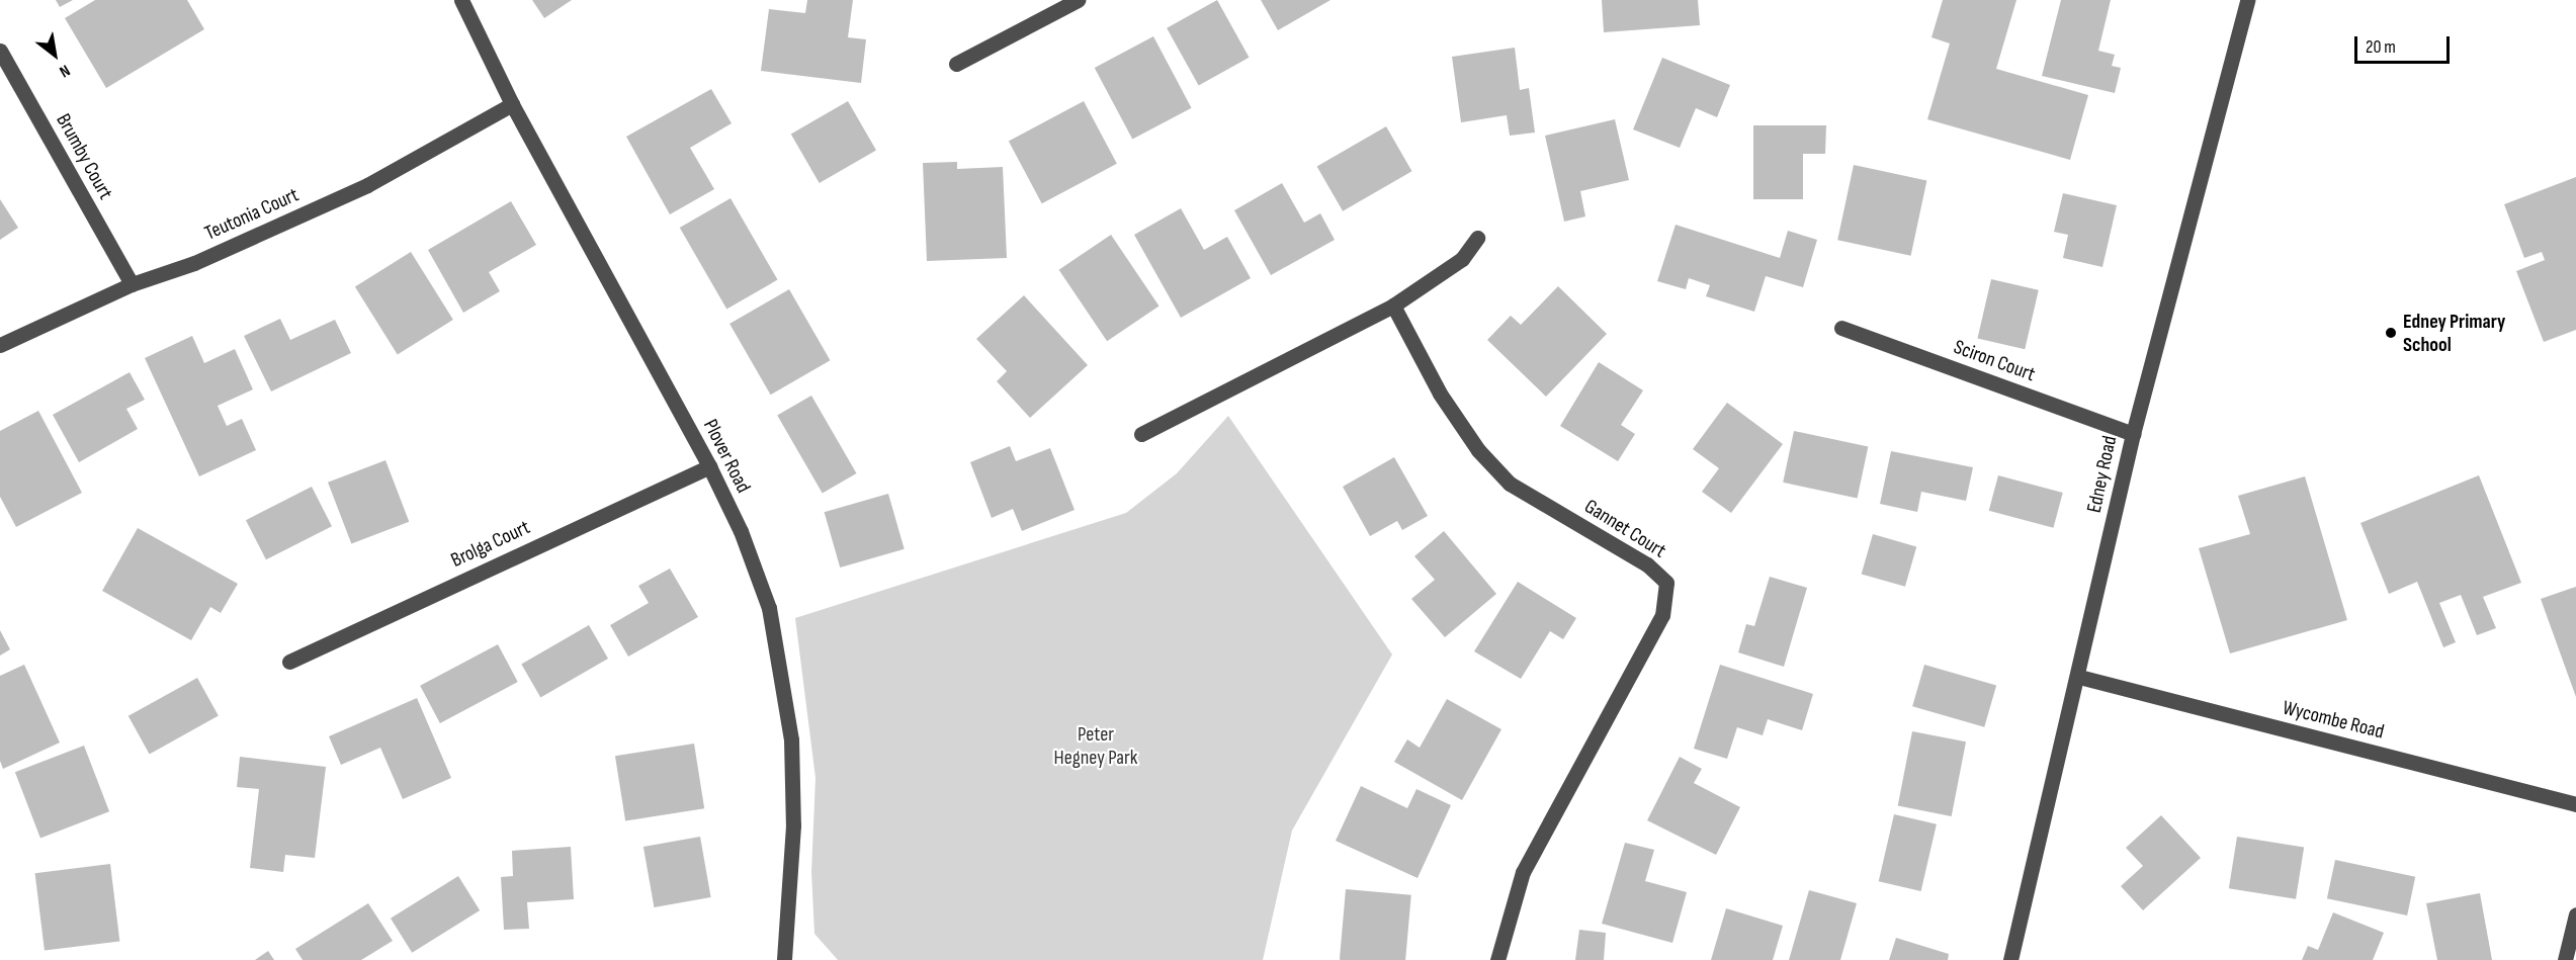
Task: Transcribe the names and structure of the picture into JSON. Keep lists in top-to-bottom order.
{
  "streets": {
    "street": [
      "Brumby Court",
      "Teutonia Court",
      "Sciron Court",
      "Plover Road",
      "Edney Road",
      "Gannet Court",
      "Brolga Court",
      "Wycombe Road"
    ]
  },
  "crossings": [
    ["Brumby Court", "Teutonia Court"],
    ["Teutonia Court", "Plover Road"],
    ["Sciron Court", "Edney Road"],
    ["Plover Road", "Brolga Court"],
    ["Edney Road", "Wycombe Road"]
  ],
  "parks": ["Peter Hegney Park"],
  "places": ["Edney Primary School"],
  "scale_bar": "20 m",
  "north": "bottom right"
}
